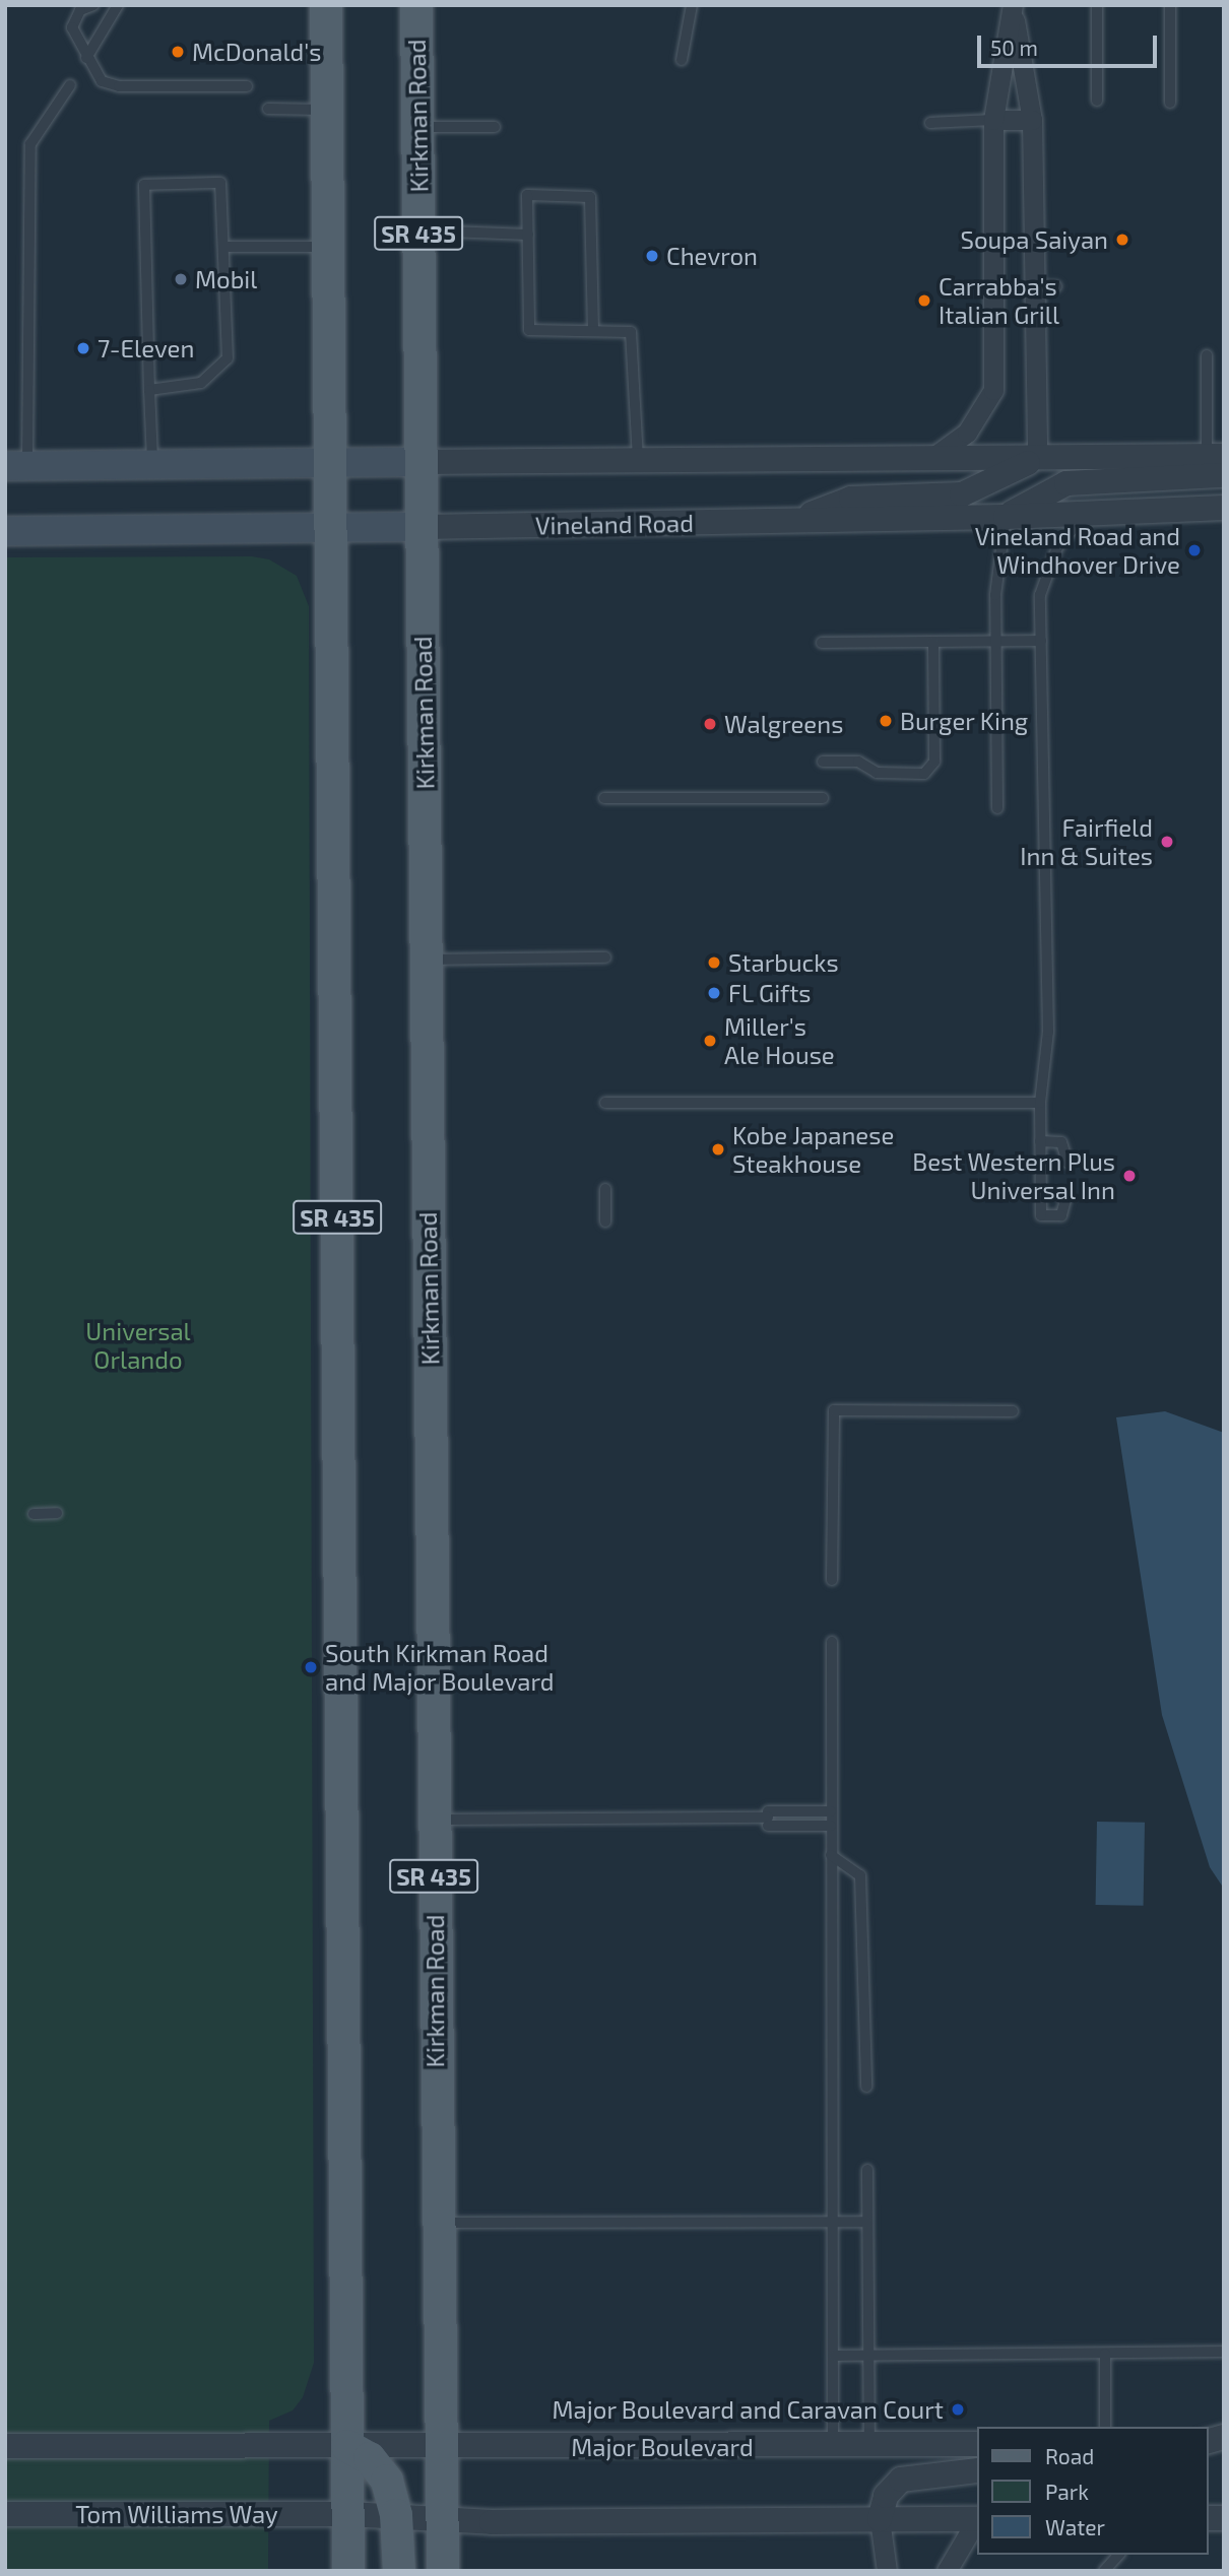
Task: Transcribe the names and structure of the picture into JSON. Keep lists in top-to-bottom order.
{
  "streets": {
    "main road": ["Kirkman Road", "SR 435", "Vineland Road"],
    "street": ["Major Boulevard", "Tom Williams Way"]
  },
  "crossings": [
    ["Kirkman Road", "Vineland Road"],
    ["Kirkman Road", "Major Boulevard"],
    ["SR 435", "Vineland Road"],
    ["SR 435", "Major Boulevard"],
    ["SR 435", "Tom Williams Way"]
  ],
  "parks": ["Universal Orlando"],
  "places": [
    "McDonald's",
    "Soupa Saiyan",
    "Chevron",
    "Mobil",
    "Carrabba's Italian Grill",
    "7-Eleven",
    "Vineland Road and Windhover Drive",
    "Burger King",
    "Walgreens",
    "Fairfield Inn & Suites",
    "Starbucks",
    "FL Gifts",
    "Miller's Ale House",
    "Kobe Japanese Steakhouse",
    "Best Western Plus Universal Inn",
    "South Kirkman Road and Major Boulevard",
    "Major Boulevard and Caravan Court"
  ],
  "legend": ["Road", "Park", "Water"],
  "scale_bar": "50 m"
}
